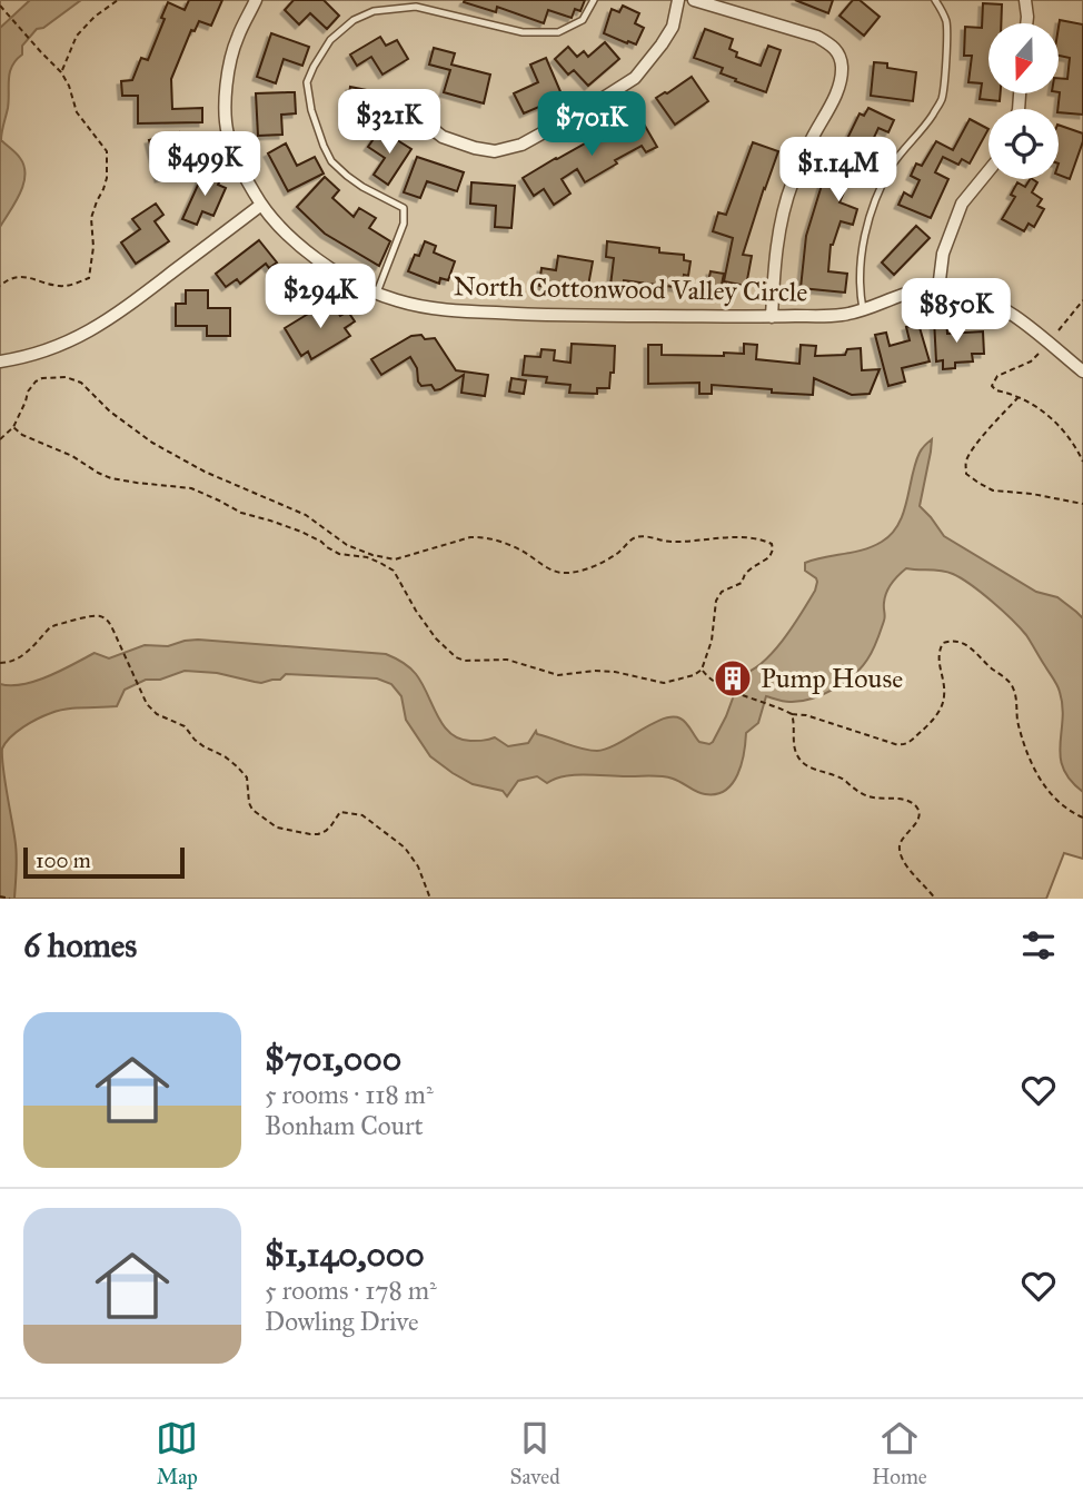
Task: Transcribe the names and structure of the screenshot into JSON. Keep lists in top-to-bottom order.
{
  "streets": {
    "street": ["North Cottonwood Valley Circle"]
  },
  "places": {
    "building": ["Pump House"]
  },
  "scale_bar": "100 m",
  "north": "bottom",
  "page": {
    "price": [
      "$321K",
      "$701K",
      "$499K",
      "$1.14M",
      "$294K",
      "$850K"
    ],
    "scale": "100 m",
    "heading": "6 homes",
    "list": [
      {
        "name": "$701,000",
        "note": "5 rooms · 118 m² · Bonham Court"
      },
      {
        "name": "$1,140,000",
        "note": "5 rooms · 178 m² · Dowling Drive"
      }
    ],
    "tabs": ["Map", "Saved", "Home"]
  }
}
